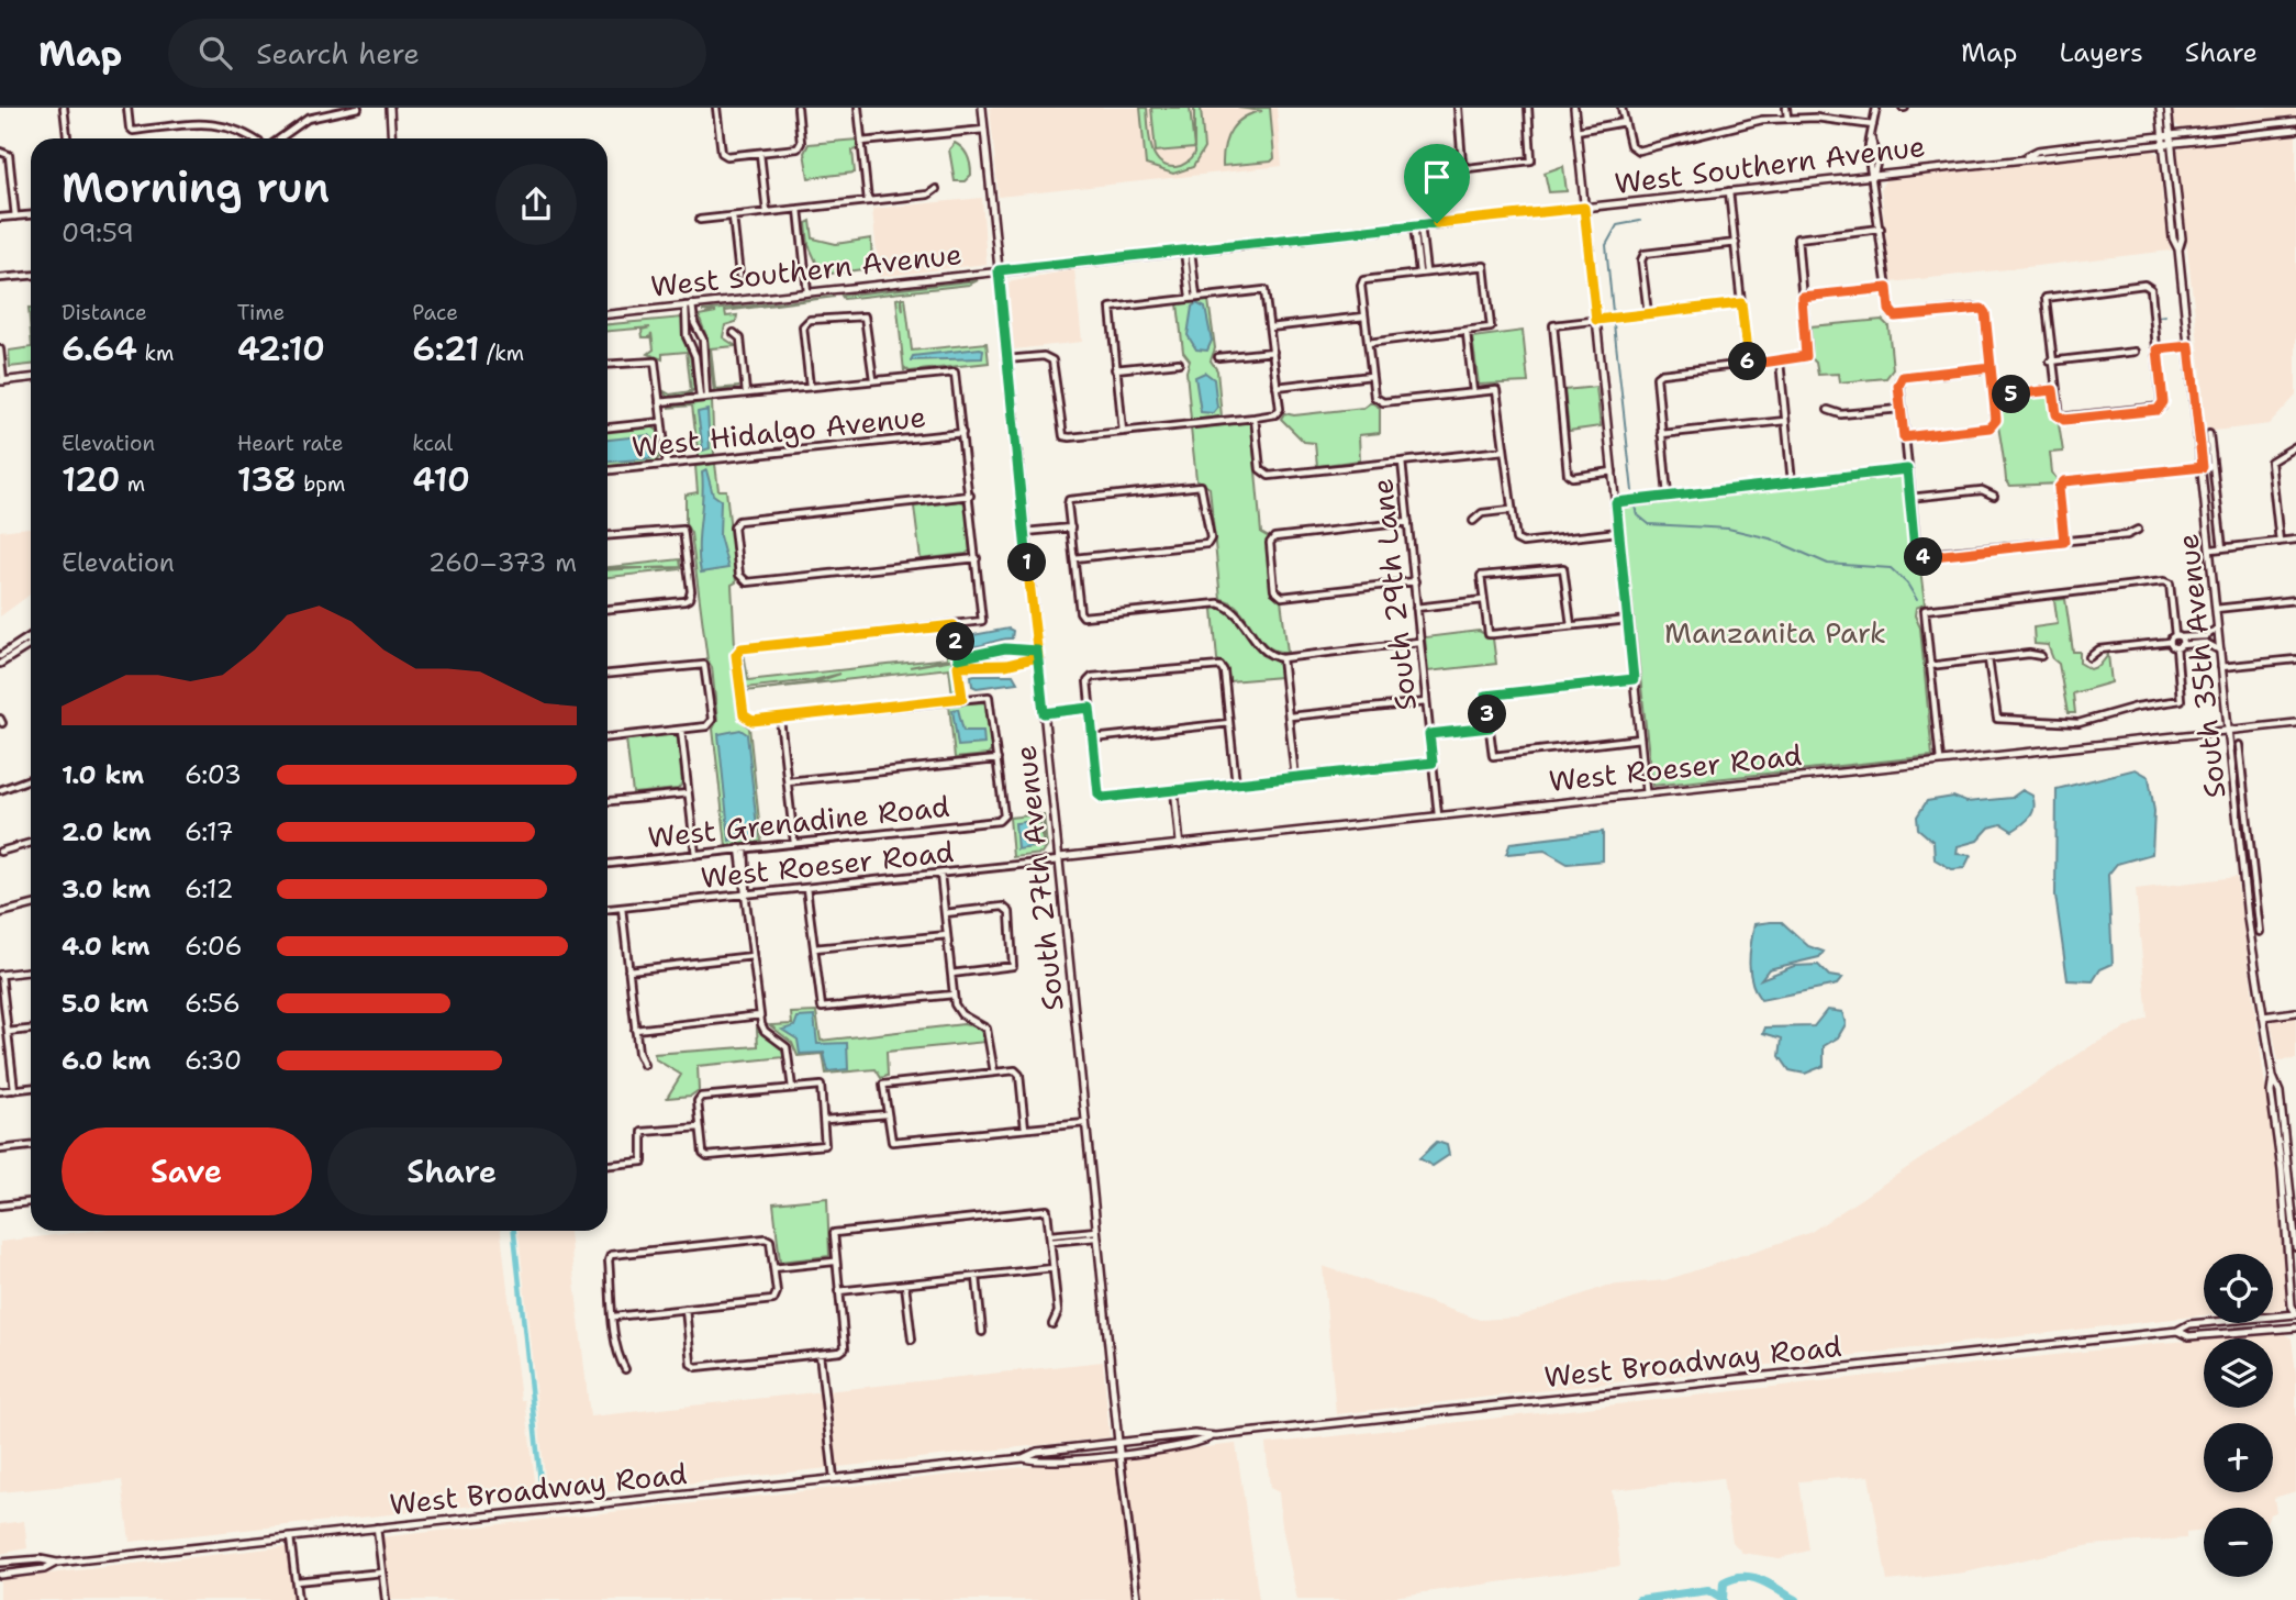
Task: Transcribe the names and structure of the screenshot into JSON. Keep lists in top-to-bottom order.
{
  "streets": {
    "main road": [
      "West Southern Avenue",
      "South 35th Avenue",
      "West Roeser Road",
      "South 27th Avenue",
      "West Broadway Road"
    ],
    "street": ["West Hidalgo Avenue", "South 29th Lane", "West Grenadine Road"]
  },
  "crossings": [
    ["West Southern Avenue", "South 35th Avenue"],
    ["West Southern Avenue", "South 27th Avenue"],
    ["South 29th Lane", "West Roeser Road"],
    ["South 35th Avenue", "West Roeser Road"],
    ["South 35th Avenue", "West Broadway Road"],
    ["West Roeser Road", "South 27th Avenue"],
    ["South 27th Avenue", "West Broadway Road"]
  ],
  "parks": ["Manzanita Park"],
  "page": {
    "header": "Map",
    "search": "Search here",
    "nav": ["Map", "Layers", "Share"],
    "heading": ["Morning run", "09:59"],
    "stats": [
      ["Distance", "6.64 km"],
      ["Time", "42:10"],
      ["Pace", "6:21 /km"],
      ["Elevation", "120 m"],
      ["Heart rate", "138 bpm"],
      ["kcal", "410"]
    ],
    "pins": [
      "6",
      "5",
      "4",
      "1",
      "2",
      "3"
    ],
    "chart": ["Elevation", "260–373 m"],
    "list": [
      {
        "name": "1.0 km",
        "note": "6:03"
      },
      {
        "name": "2.0 km",
        "note": "6:17"
      },
      {
        "name": "3.0 km",
        "note": "6:12"
      },
      {
        "name": "4.0 km",
        "note": "6:06"
      },
      {
        "name": "5.0 km",
        "note": "6:56"
      },
      {
        "name": "6.0 km",
        "note": "6:30"
      }
    ],
    "buttons": ["Save", "Share"],
    "map_buttons": ["+", "−"]
  }
}
